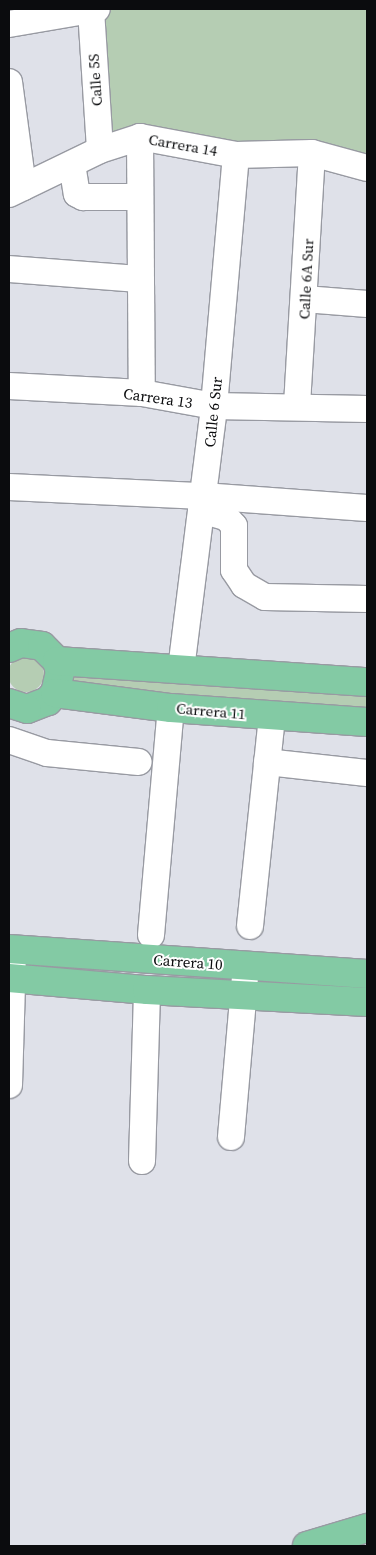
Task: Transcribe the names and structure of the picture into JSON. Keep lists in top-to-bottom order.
{
  "streets": {
    "main road": ["Carrera 11", "Carrera 10"],
    "street": [
      "Calle 5S",
      "Carrera 14",
      "Calle 6A Sur",
      "Carrera 13",
      "Calle 6 Sur"
    ]
  },
  "crossings": [
    ["Calle 5S", "Carrera 14"],
    ["Carrera 14", "Calle 6A Sur"],
    ["Carrera 14", "Calle 6 Sur"],
    ["Calle 6A Sur", "Carrera 13"],
    ["Carrera 13", "Calle 6 Sur"]
  ]
}
